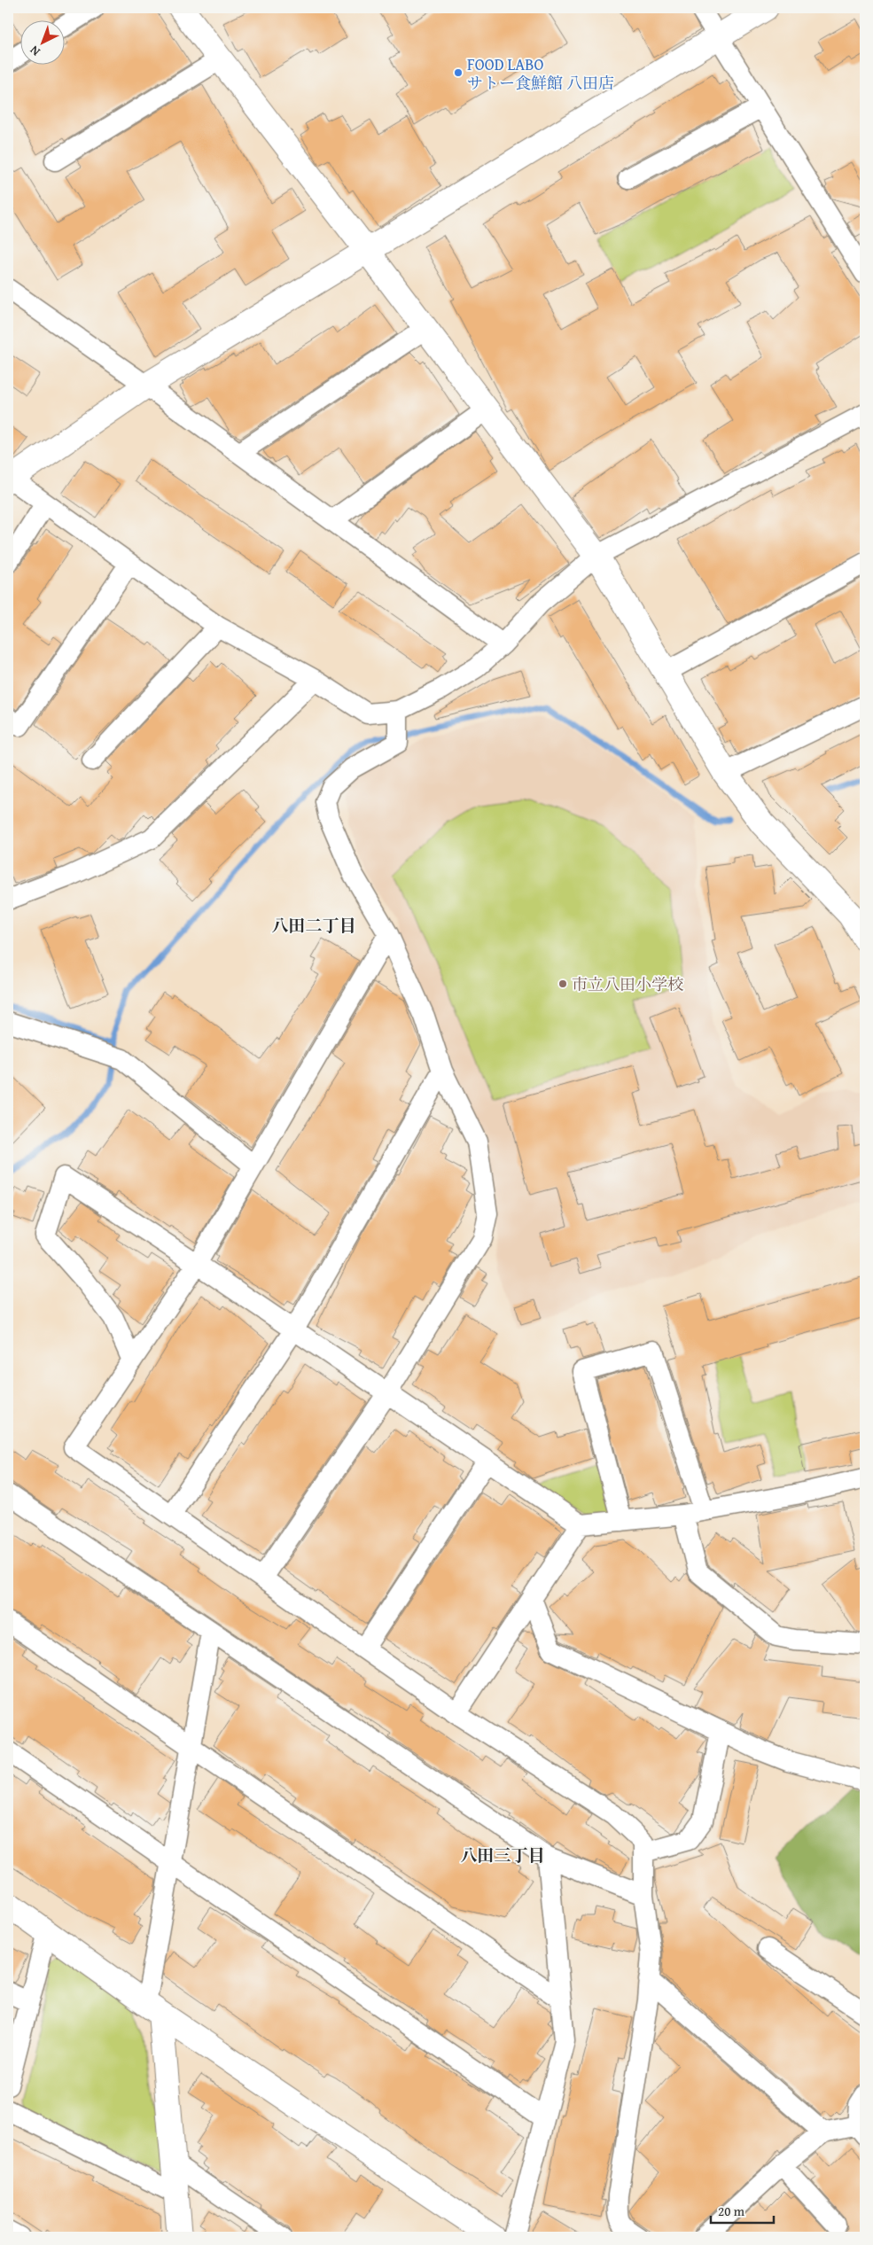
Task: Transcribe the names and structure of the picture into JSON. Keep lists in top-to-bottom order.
{
  "districts": ["八田二丁目", "八田三丁目"],
  "places": ["FOOD LABO サトー食鮮館 八田店", "市立八田小学校"],
  "scale_bar": "20 m",
  "north": "bottom left"
}
